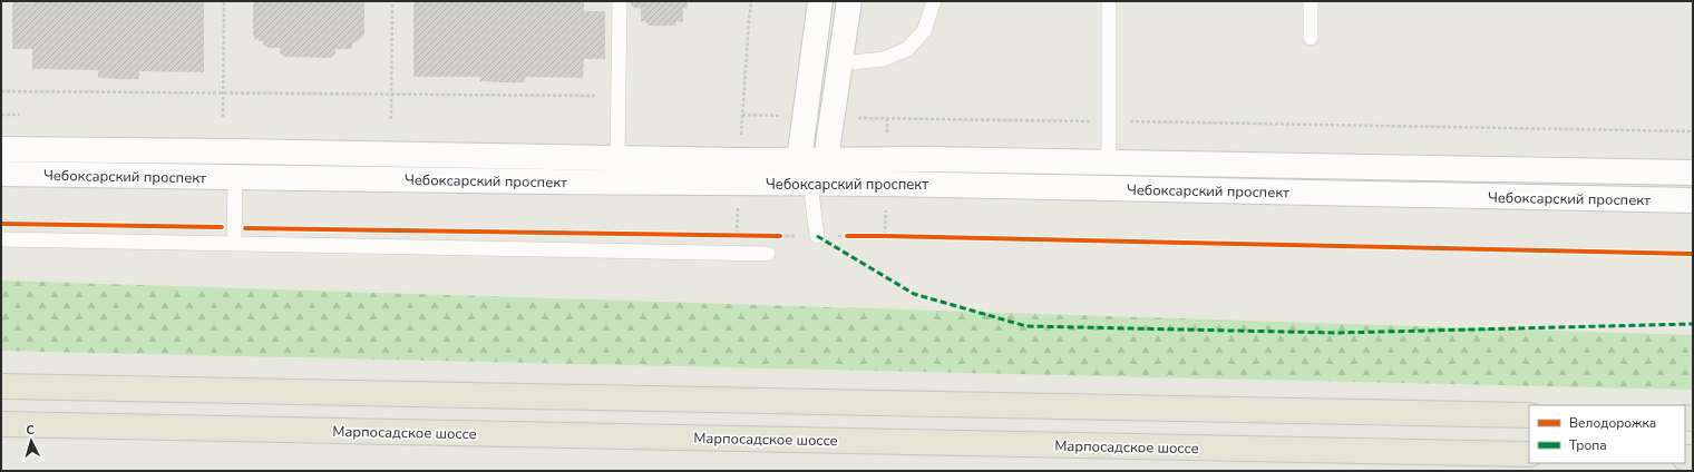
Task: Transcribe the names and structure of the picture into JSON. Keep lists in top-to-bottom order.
{
  "streets": {
    "main road": ["Марпосадское шоссе"],
    "street": ["Чебоксарский проспект"]
  },
  "legend": ["Велодорожка", "Тропа"],
  "north": "top"
}
